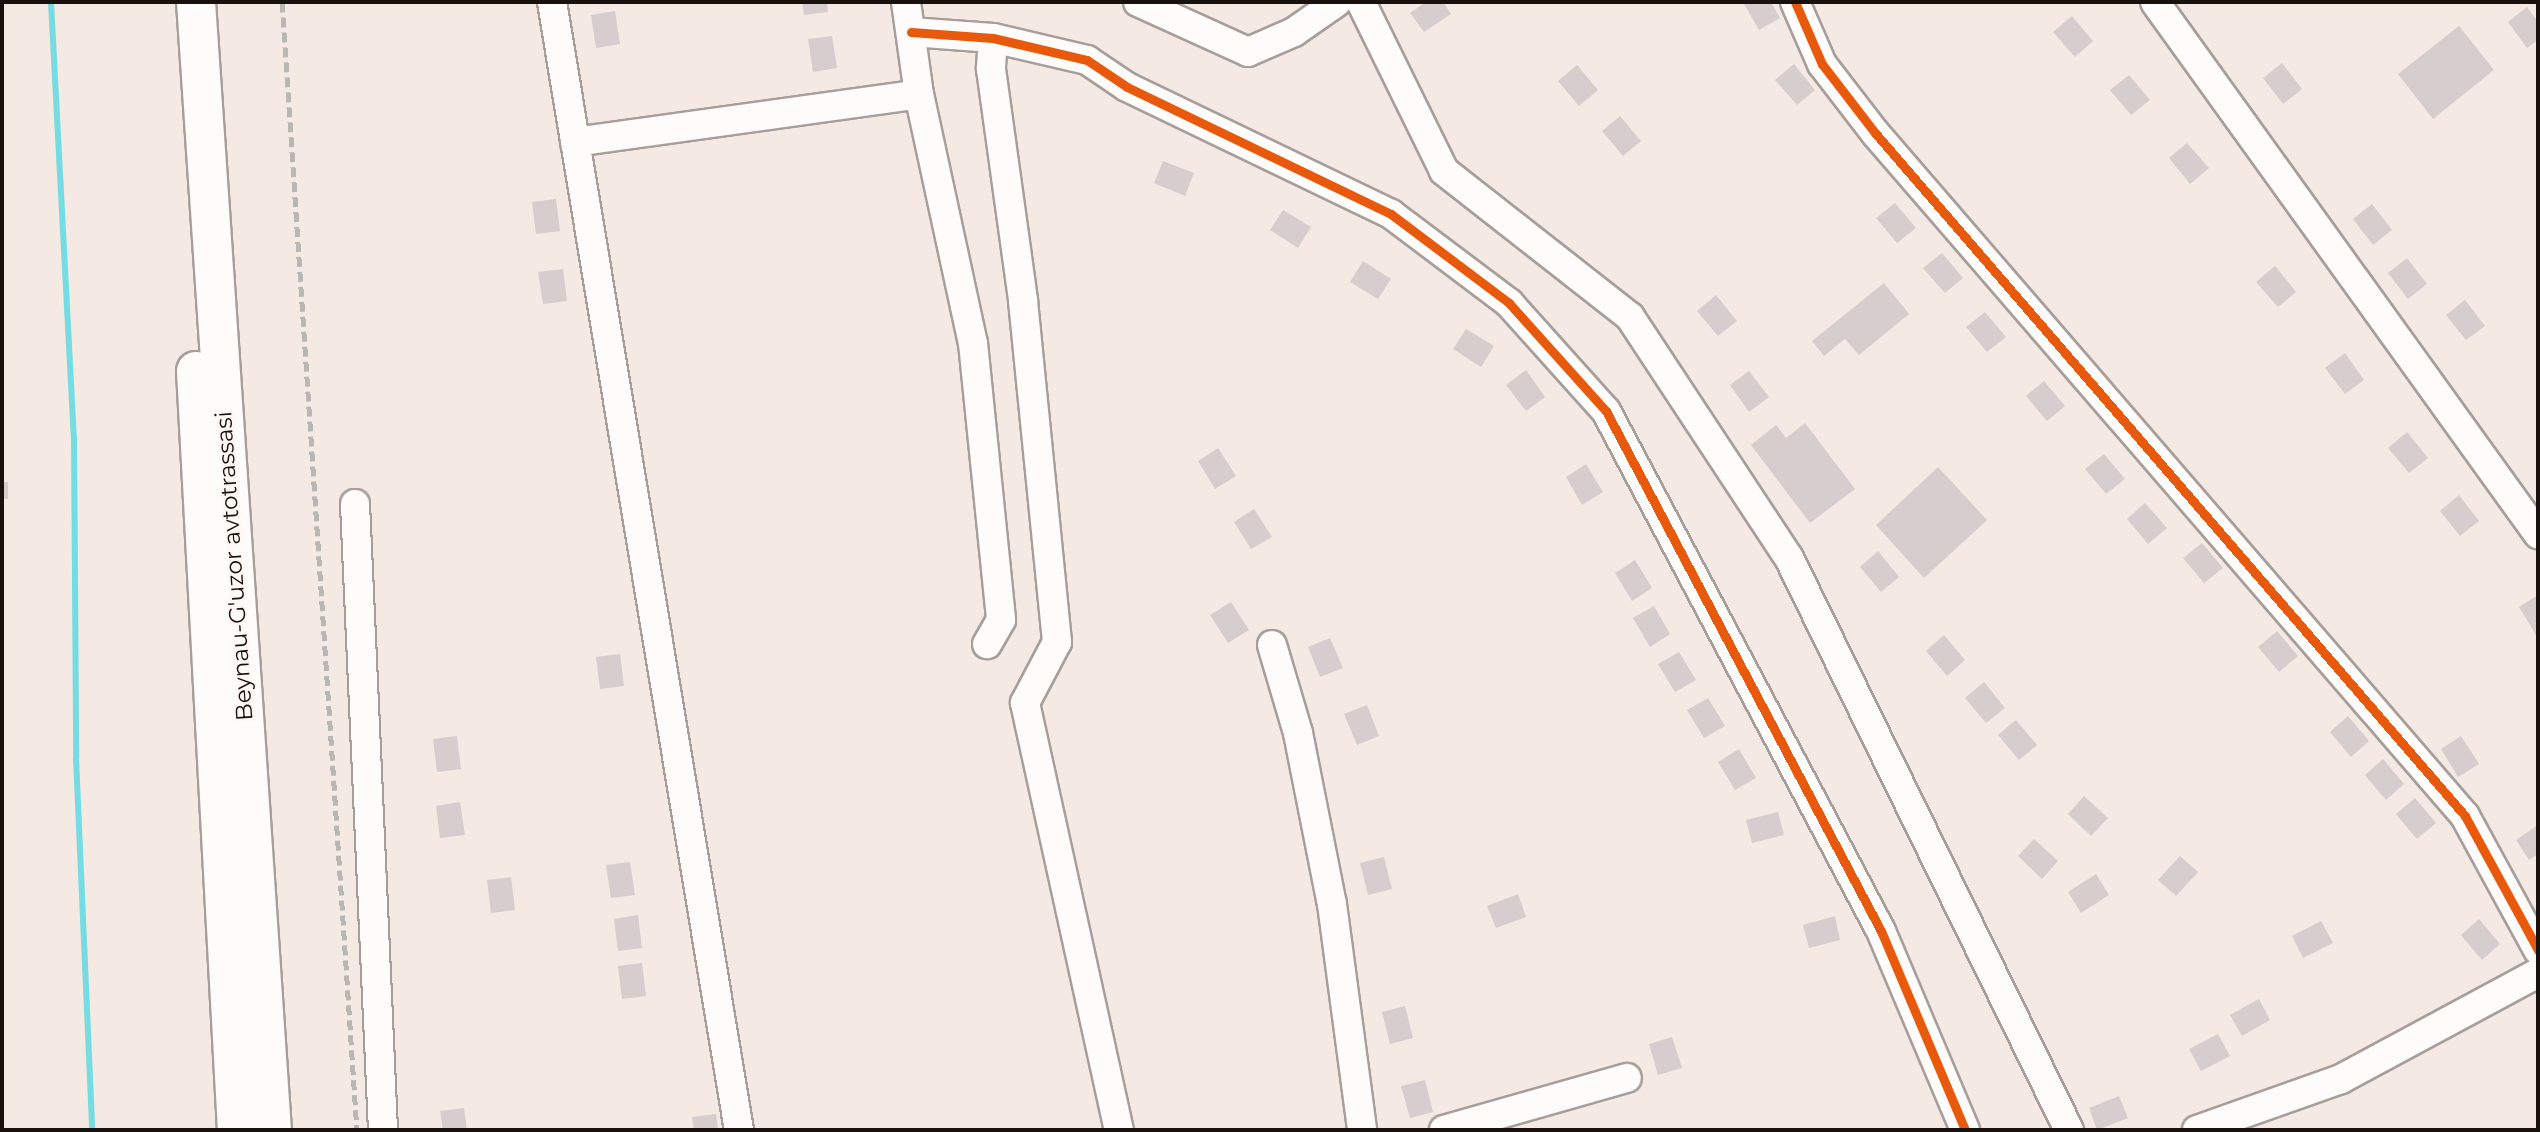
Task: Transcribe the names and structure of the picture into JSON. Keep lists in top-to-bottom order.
{
  "streets": {
    "highway": ["Beynau-G'uzor avtotrassasi"]
  }
}
